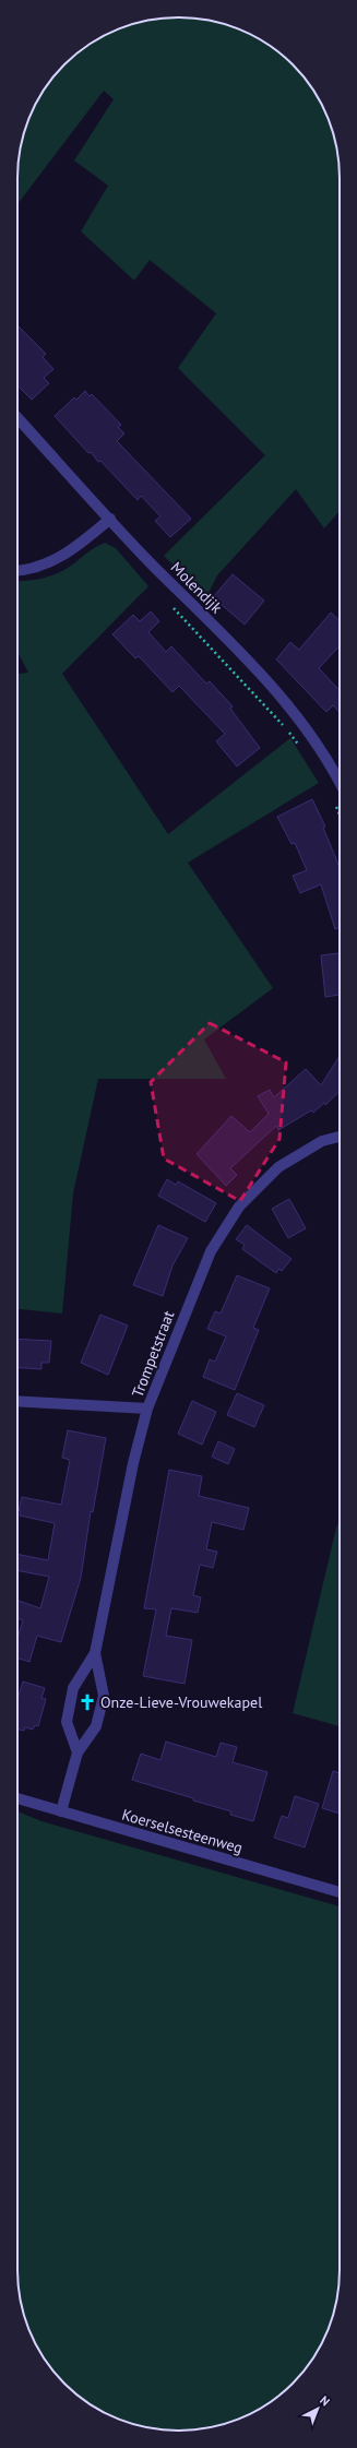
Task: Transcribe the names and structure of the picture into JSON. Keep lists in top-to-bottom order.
{
  "streets": {
    "street": ["Molendijk", "Trompetstraat", "Koerselsesteenweg"]
  },
  "crossings": [
    ["Trompetstraat", "Koerselsesteenweg"]
  ],
  "places": {
    "church": ["Onze-Lieve-Vrouwekapel"]
  },
  "north": "top right"
}
